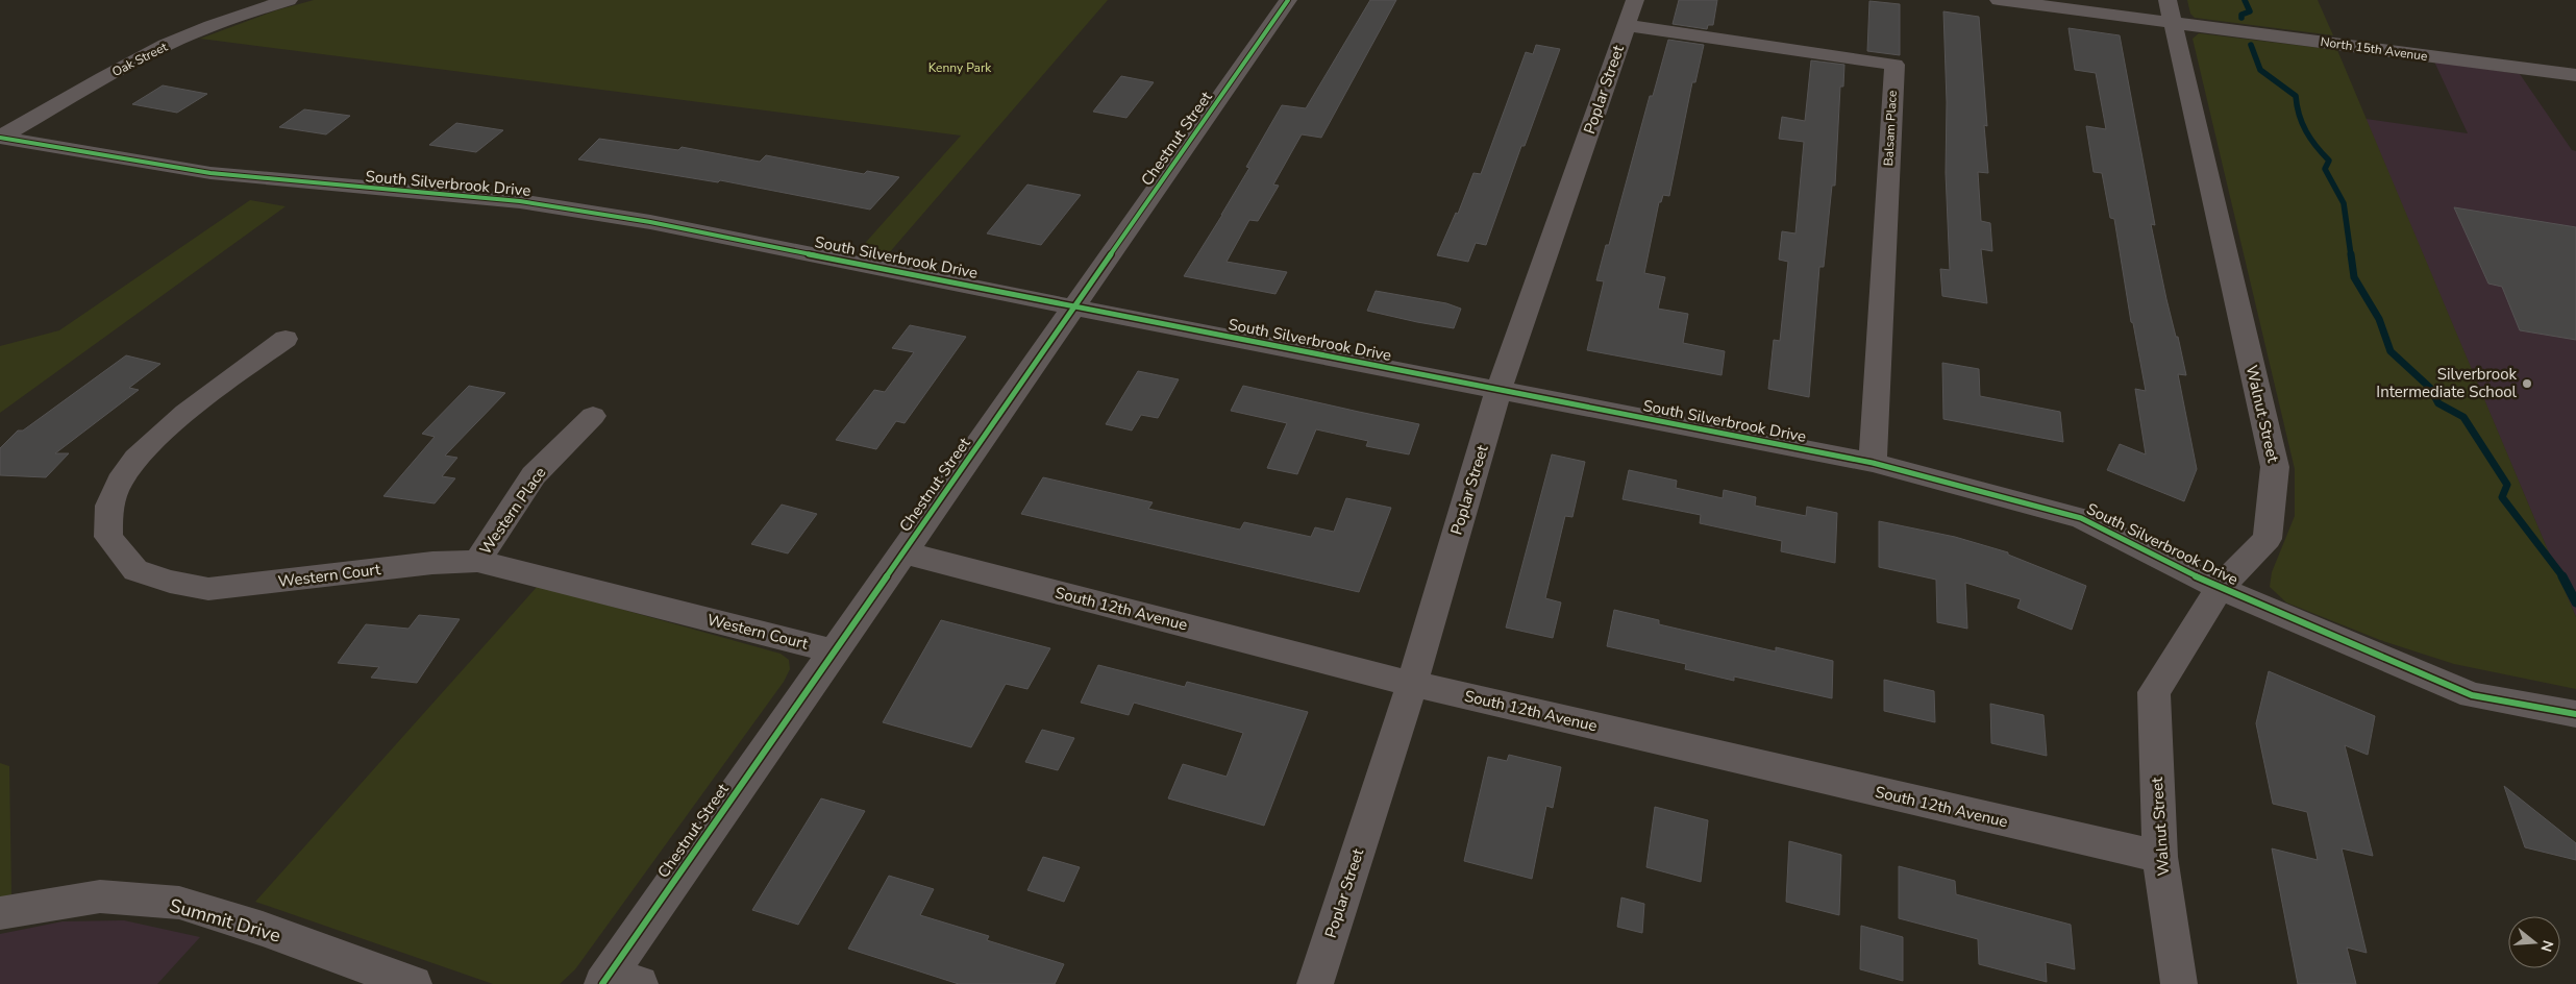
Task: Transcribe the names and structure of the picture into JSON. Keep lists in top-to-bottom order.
{
  "streets": {
    "street": [
      "North 15th Avenue",
      "Oak Street",
      "Poplar Street",
      "Balsam Place",
      "Chestnut Street",
      "South Silverbrook Drive",
      "Walnut Street",
      "Western Place",
      "Western Court",
      "South 12th Avenue",
      "Summit Drive"
    ]
  },
  "crossings": [
    ["North 15th Avenue", "Walnut Street"],
    ["Oak Street", "South Silverbrook Drive"],
    ["Poplar Street", "Balsam Place"],
    ["Poplar Street", "South Silverbrook Drive"],
    ["Poplar Street", "South 12th Avenue"],
    ["Balsam Place", "South Silverbrook Drive"],
    ["Chestnut Street", "South Silverbrook Drive"],
    ["Chestnut Street", "Western Court"],
    ["Chestnut Street", "South 12th Avenue"],
    ["South Silverbrook Drive", "Walnut Street"],
    ["Walnut Street", "South 12th Avenue"],
    ["Western Place", "Western Court"]
  ],
  "parks": ["Kenny Park"],
  "places": ["Silverbrook Intermediate School"],
  "north": "right"
}
